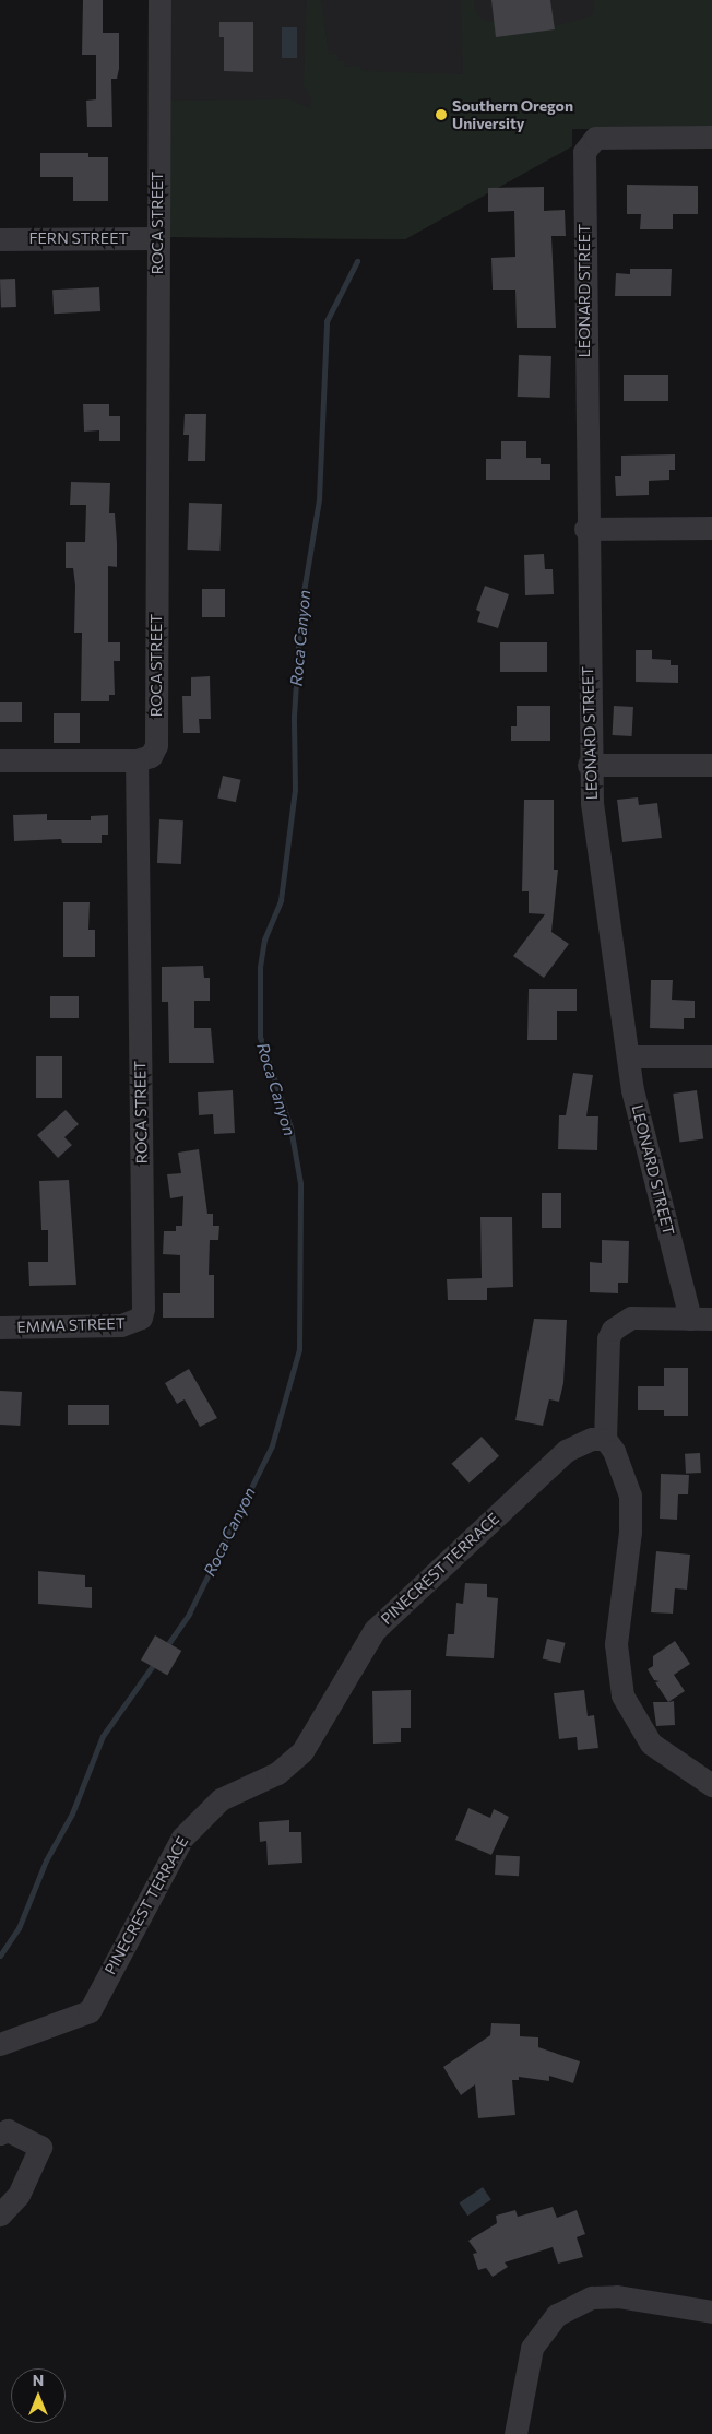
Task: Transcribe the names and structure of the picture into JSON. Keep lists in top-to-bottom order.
{
  "streets": {
    "street": [
      "ROCA STREET",
      "FERN STREET",
      "LEONARD STREET",
      "EMMA STREET",
      "PINECREST TERRACE"
    ]
  },
  "crossings": [
    ["ROCA STREET", "FERN STREET"],
    ["ROCA STREET", "EMMA STREET"]
  ],
  "water": ["Roca Canyon"],
  "places": ["Southern Oregon University"],
  "north": "top"
}
